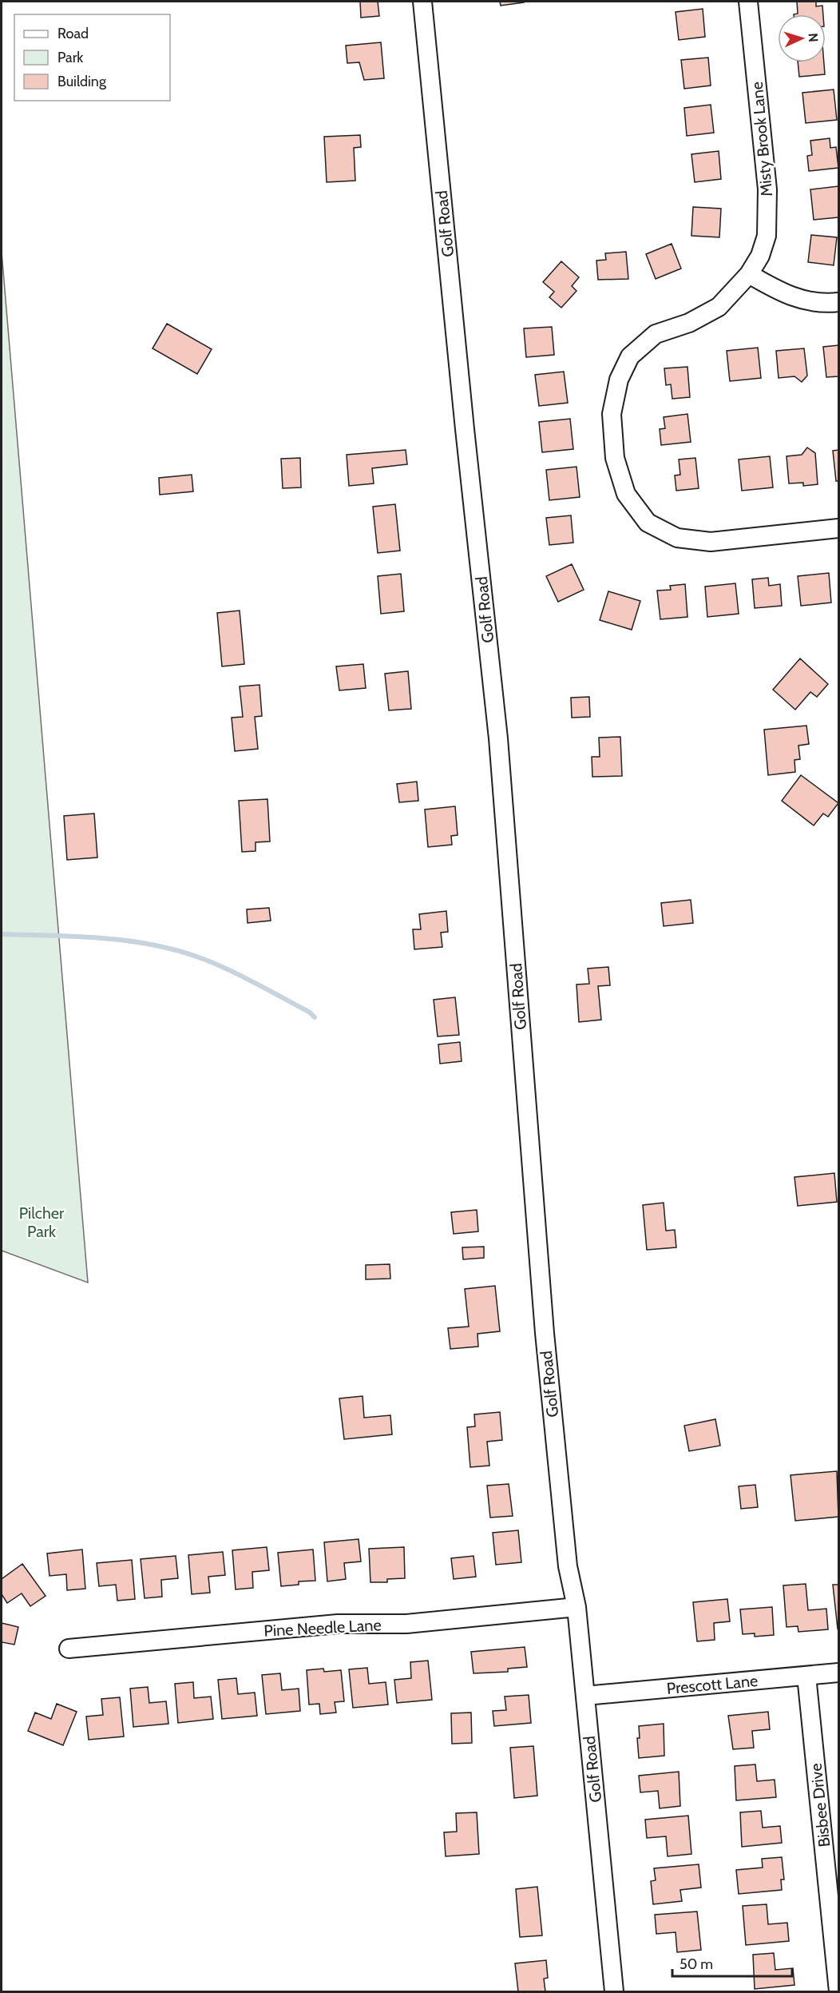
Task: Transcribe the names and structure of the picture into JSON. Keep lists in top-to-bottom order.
{
  "streets": {
    "street": [
      "Misty Brook Lane",
      "Golf Road",
      "Pine Needle Lane",
      "Prescott Lane",
      "Bisbee Drive"
    ]
  },
  "crossings": [
    ["Golf Road", "Pine Needle Lane"],
    ["Golf Road", "Prescott Lane"],
    ["Prescott Lane", "Bisbee Drive"]
  ],
  "parks": ["Pilcher Park"],
  "legend": ["Road", "Park", "Building"],
  "scale_bar": "50 m",
  "north": "right"
}
